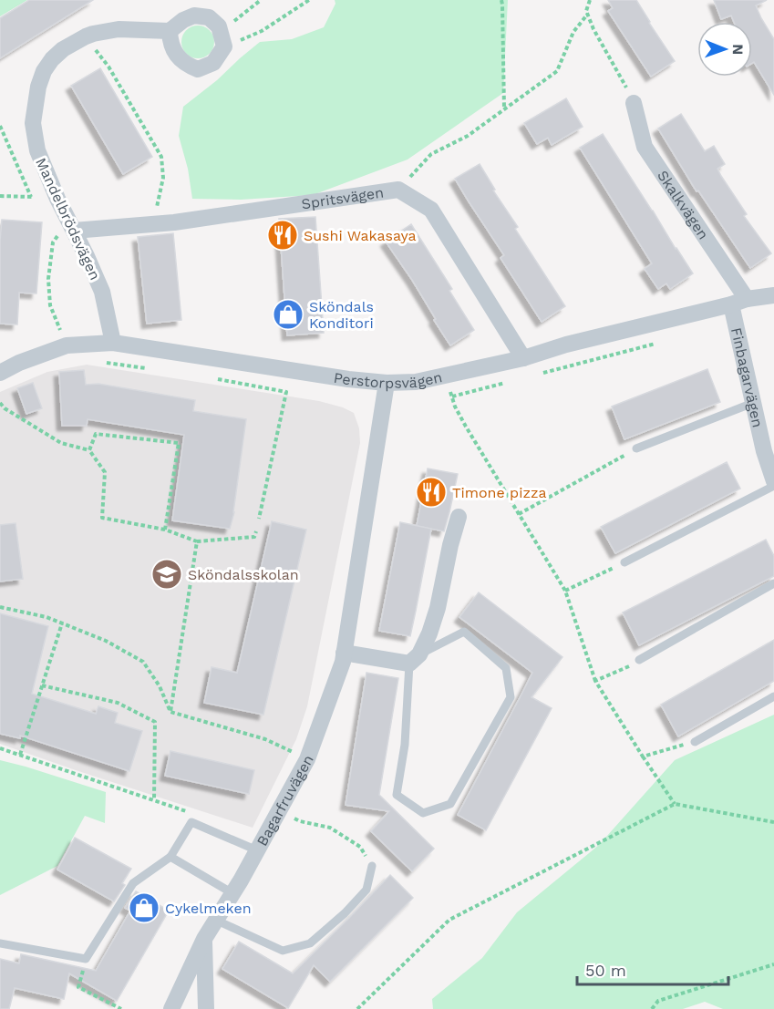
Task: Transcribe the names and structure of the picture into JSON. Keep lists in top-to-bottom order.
{
  "streets": {
    "street": [
      "Spritsvägen",
      "Skalkvägen",
      "Mandelbrödsvägen",
      "Perstorpsvägen",
      "Finbagarvägen",
      "Bagarfruvägen"
    ]
  },
  "crossings": [
    ["Spritsvägen", "Mandelbrödsvägen"],
    ["Spritsvägen", "Perstorpsvägen"],
    ["Skalkvägen", "Perstorpsvägen"],
    ["Mandelbrödsvägen", "Perstorpsvägen"],
    ["Perstorpsvägen", "Finbagarvägen"],
    ["Perstorpsvägen", "Bagarfruvägen"]
  ],
  "places": {
    "restaurant": ["Sushi Wakasaya", "Timone pizza"],
    "shop": ["Sköndals Konditori", "Cykelmeken"],
    "school or university": ["Sköndalsskolan"]
  },
  "scale_bar": "50 m",
  "north": "right"
}
